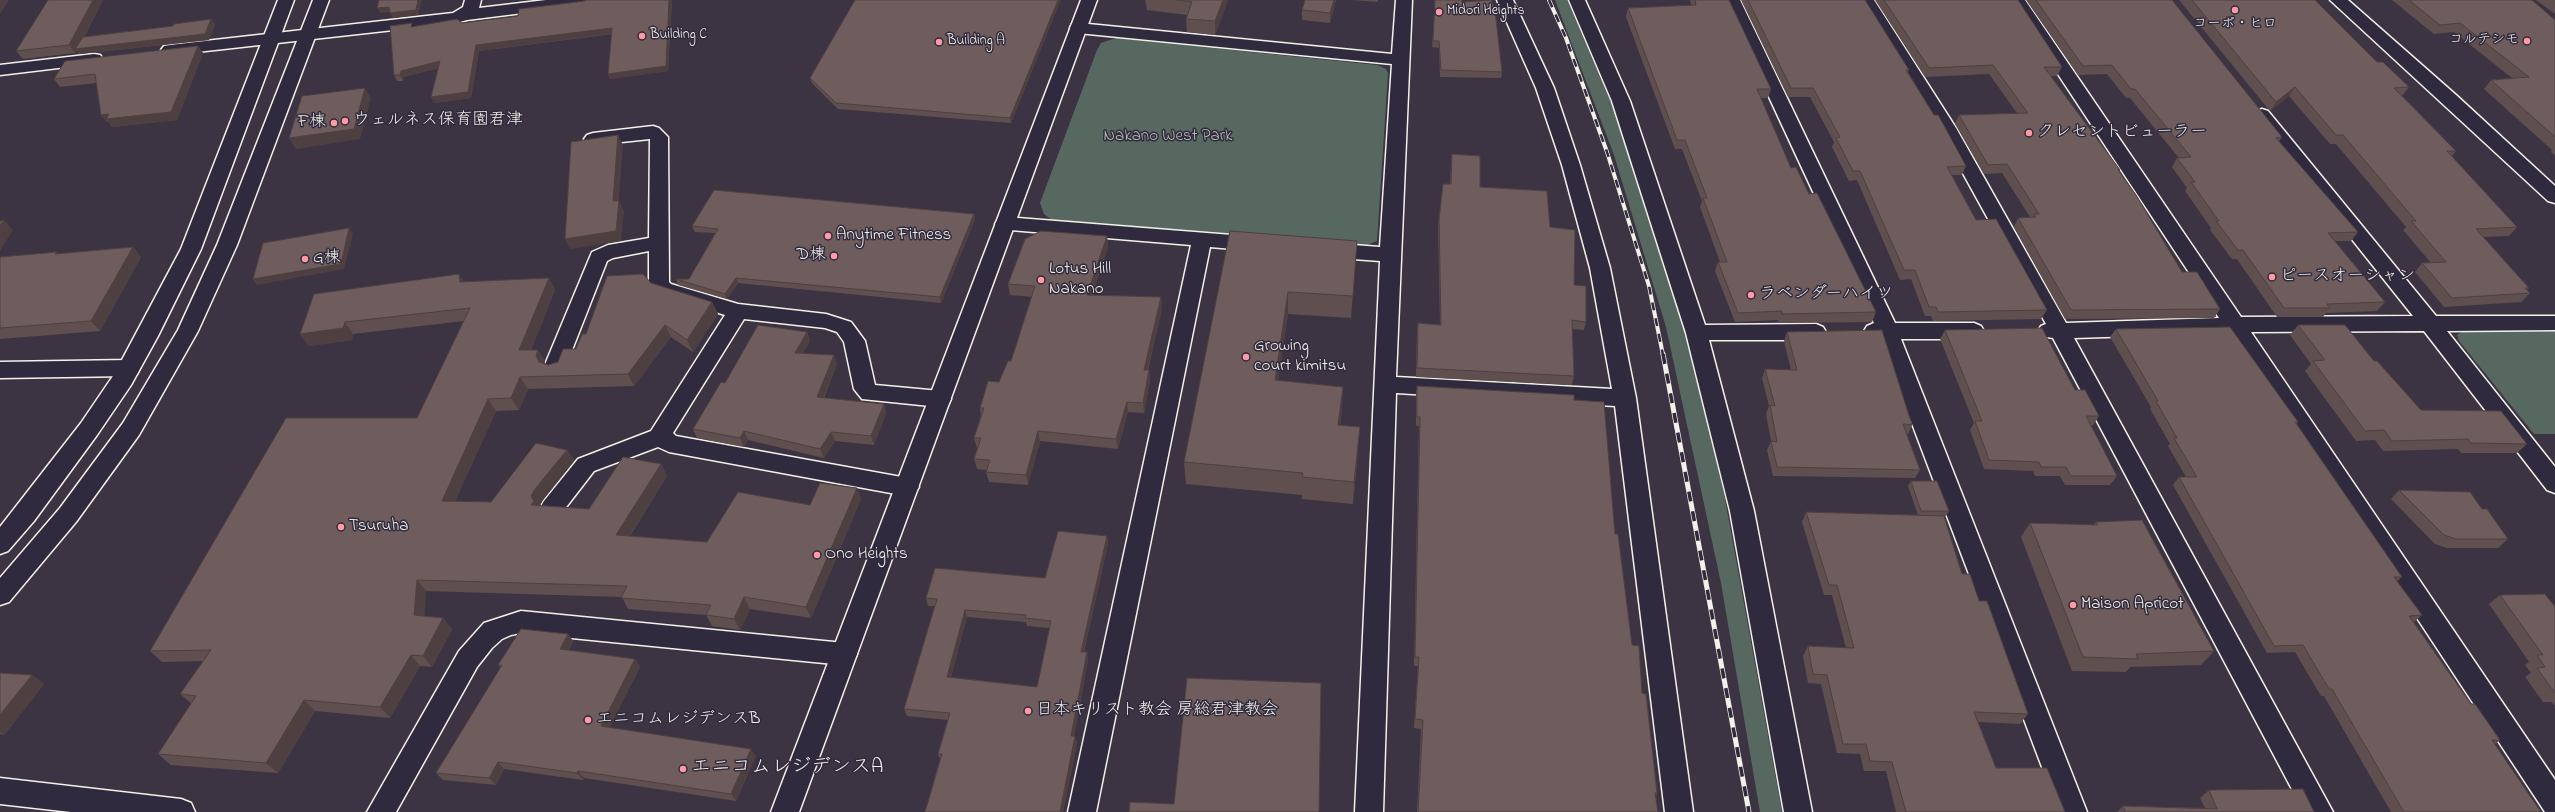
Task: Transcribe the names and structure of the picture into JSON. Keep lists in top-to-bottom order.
{
  "parks": ["Nakano West Park"],
  "places": [
    "コーポ・ヒロ",
    "Midori Heights",
    "Building C",
    "コルテシモ",
    "Building A",
    "ウェルネス保育園君津",
    "F棟",
    "クレセントビューラー",
    "Anytime Fitness",
    "D棟",
    "G棟",
    "ピースオーシャン",
    "Lotus Hill Nakano",
    "ラベンダーハイツ",
    "Growing court kimitsu",
    "Tsuruha",
    "Ono Heights",
    "Maison Apricot",
    "日本キリスト教会 房総君津教会",
    "エニコムレジデンスB",
    "エニコムレジデンスA"
  ]
}
